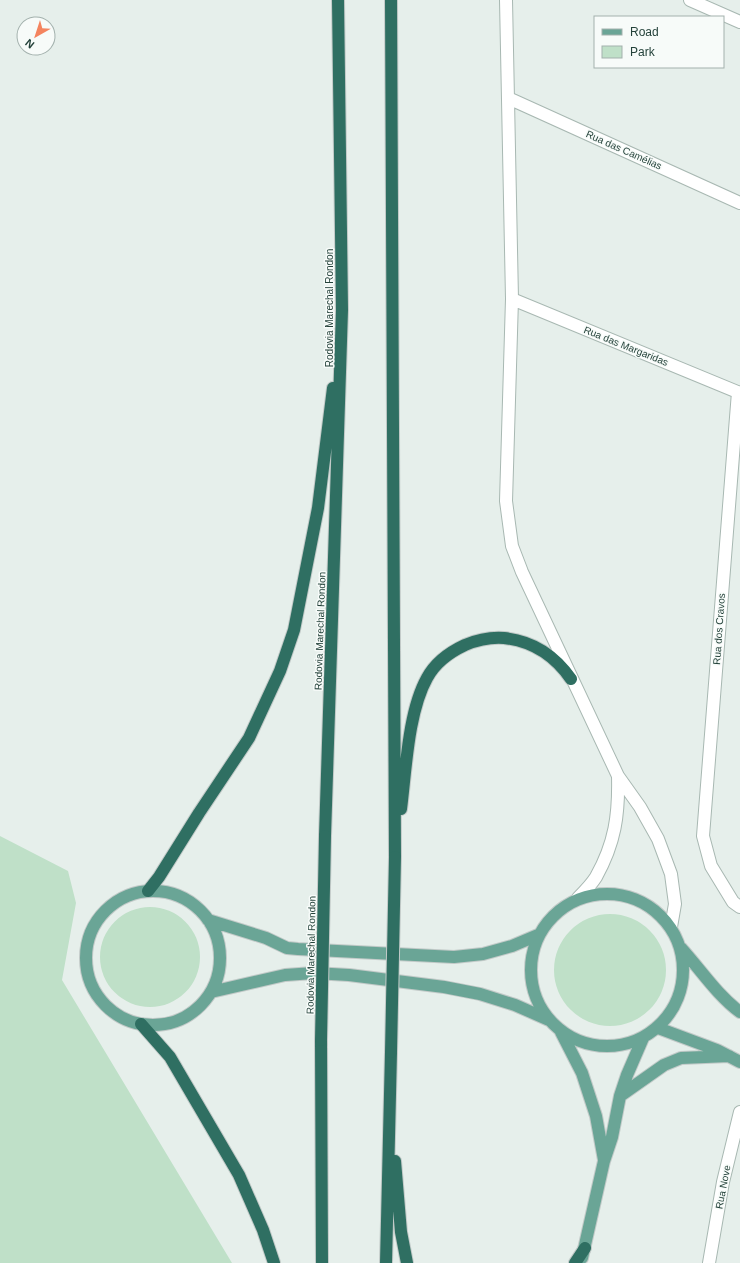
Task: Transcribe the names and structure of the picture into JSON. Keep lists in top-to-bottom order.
{
  "streets": {
    "highway": ["Rodovia Marechal Rondon"],
    "street": [
      "Rua das Camélias",
      "Rua das Margaridas",
      "Rua dos Cravos",
      "Rua Nove"
    ]
  },
  "crossings": [
    ["Rua das Margaridas", "Rua dos Cravos"]
  ],
  "legend": ["Road", "Park"],
  "north": "bottom left"
}
